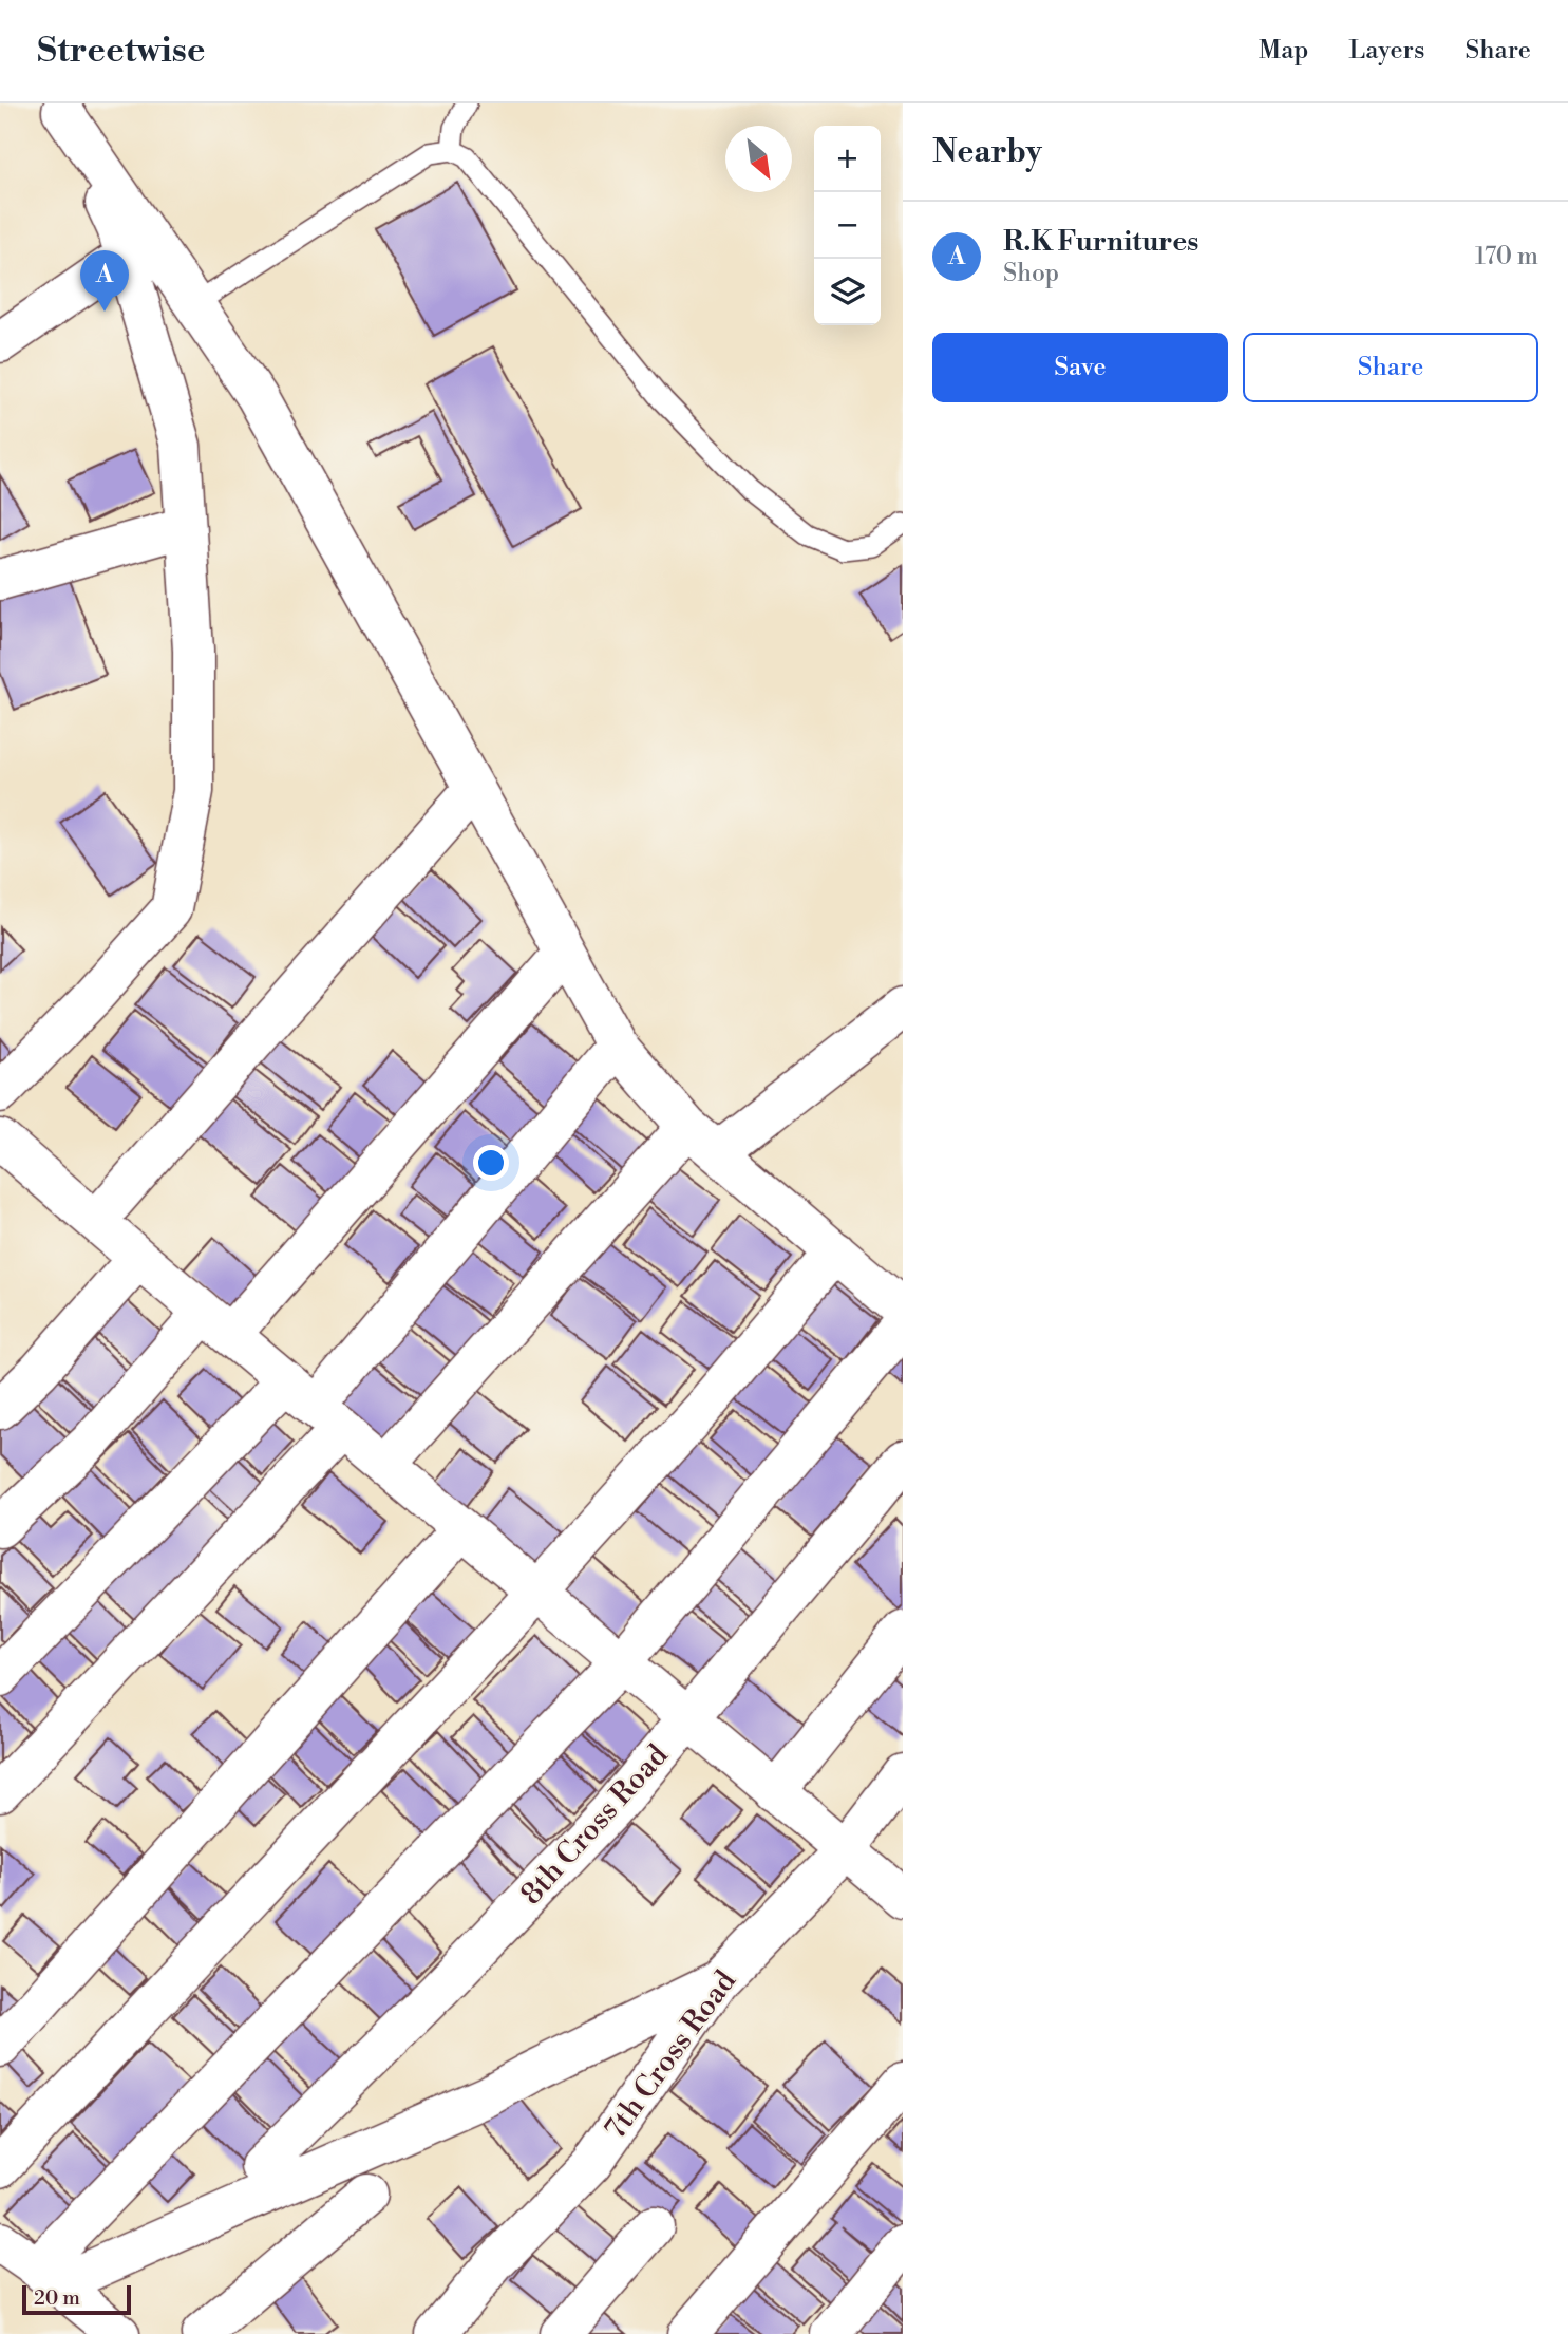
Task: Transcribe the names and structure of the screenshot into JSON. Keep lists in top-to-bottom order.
{
  "streets": {
    "street": ["8th Cross Road", "7th Cross Road"]
  },
  "scale_bar": "20 m",
  "north": "bottom right",
  "page": {
    "header": "Streetwise",
    "nav": ["Map", "Layers", "Share"],
    "heading": "Nearby",
    "map_buttons": ["+", "−"],
    "list": [
      {
        "mark": "A",
        "name": "R.K Furnitures",
        "note": "Shop",
        "value": "170 m"
      }
    ],
    "pins": "A",
    "buttons": ["Save", "Share"],
    "scale": "20 m"
  }
}
